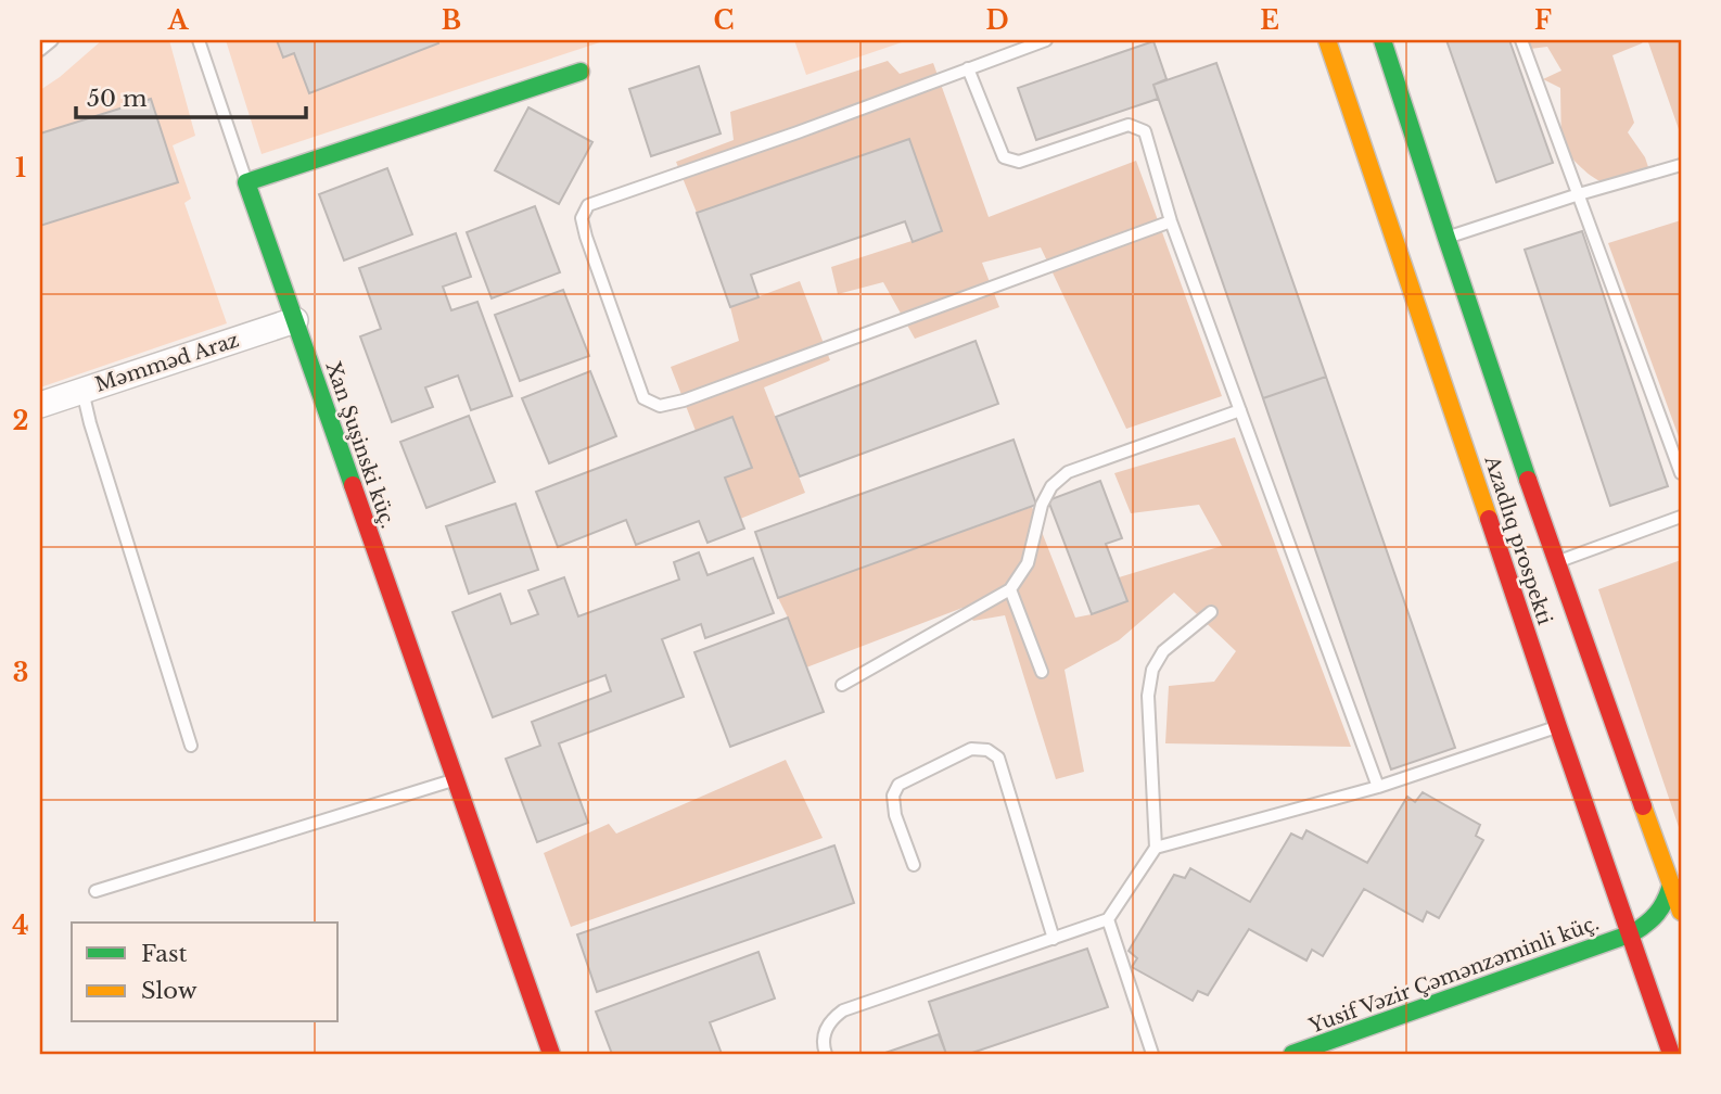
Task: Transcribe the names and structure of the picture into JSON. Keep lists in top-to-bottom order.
{
  "streets": {
    "main road": ["Xan Şuşinski küç.", "Azadlıq prospekti", "Yusif Vəzir Çəmənzəminli küç."],
    "street": ["Məmməd Araz"]
  },
  "crossings": [
    ["Məmməd Araz", "Xan Şuşinski küç."],
    ["Azadlıq prospekti", "Yusif Vəzir Çəmənzəminli küç."]
  ],
  "legend": ["Fast", "Slow"],
  "scale_bar": "50 m",
  "grid": {
    "columns": [
      "A",
      "B",
      "C",
      "D",
      "E",
      "F"
    ],
    "rows": [
      "1",
      "2",
      "3",
      "4"
    ]
  }
}
